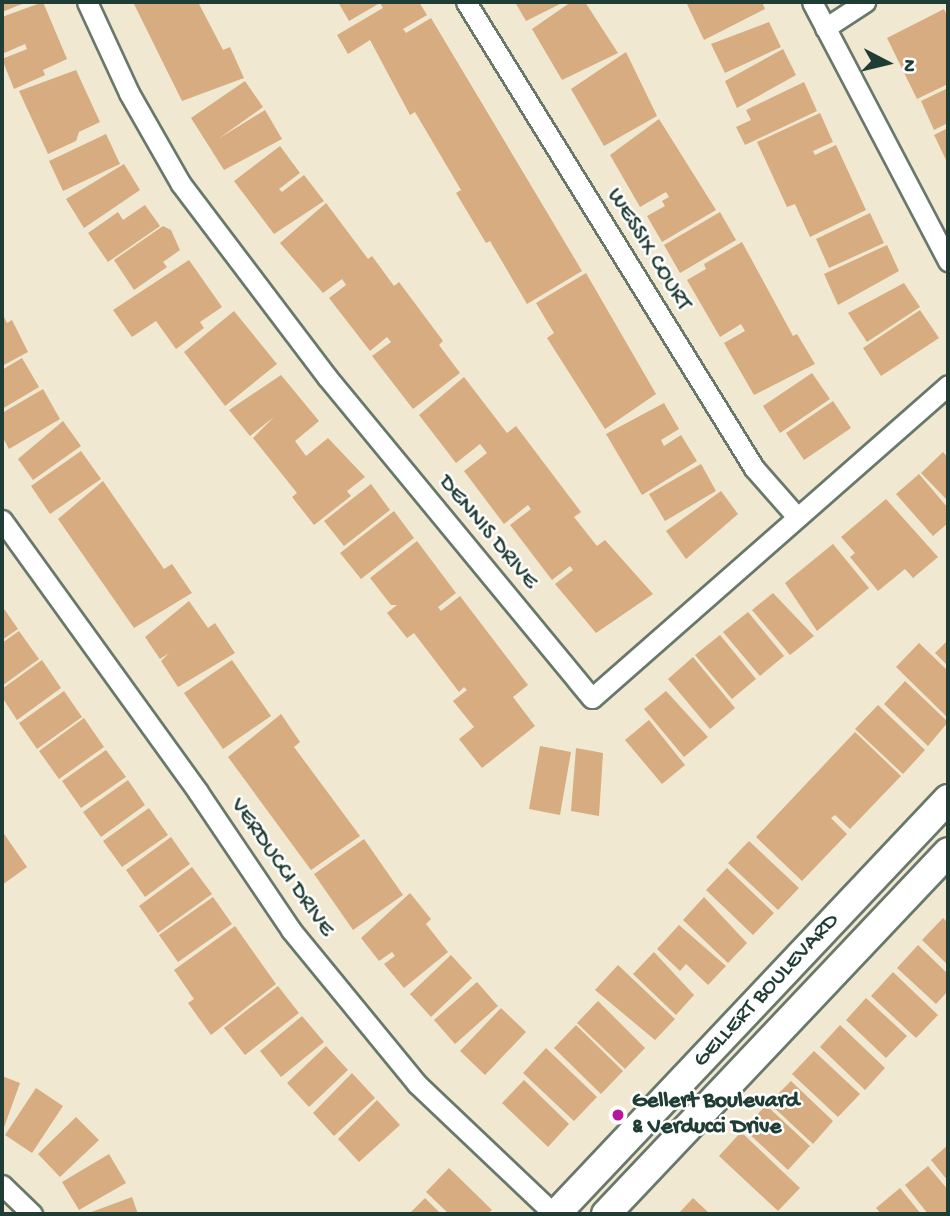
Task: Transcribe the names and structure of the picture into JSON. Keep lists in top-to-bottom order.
{
  "streets": {
    "main road": ["GELLERT BOULEVARD"],
    "street": ["WESSIX COURT", "DENNIS DRIVE", "VERDUCCI DRIVE"]
  },
  "crossings": [
    ["WESSIX COURT", "DENNIS DRIVE"],
    ["VERDUCCI DRIVE", "GELLERT BOULEVARD"]
  ],
  "places": ["Gellert Boulevard & Verducci Drive"],
  "north": "right"
}
